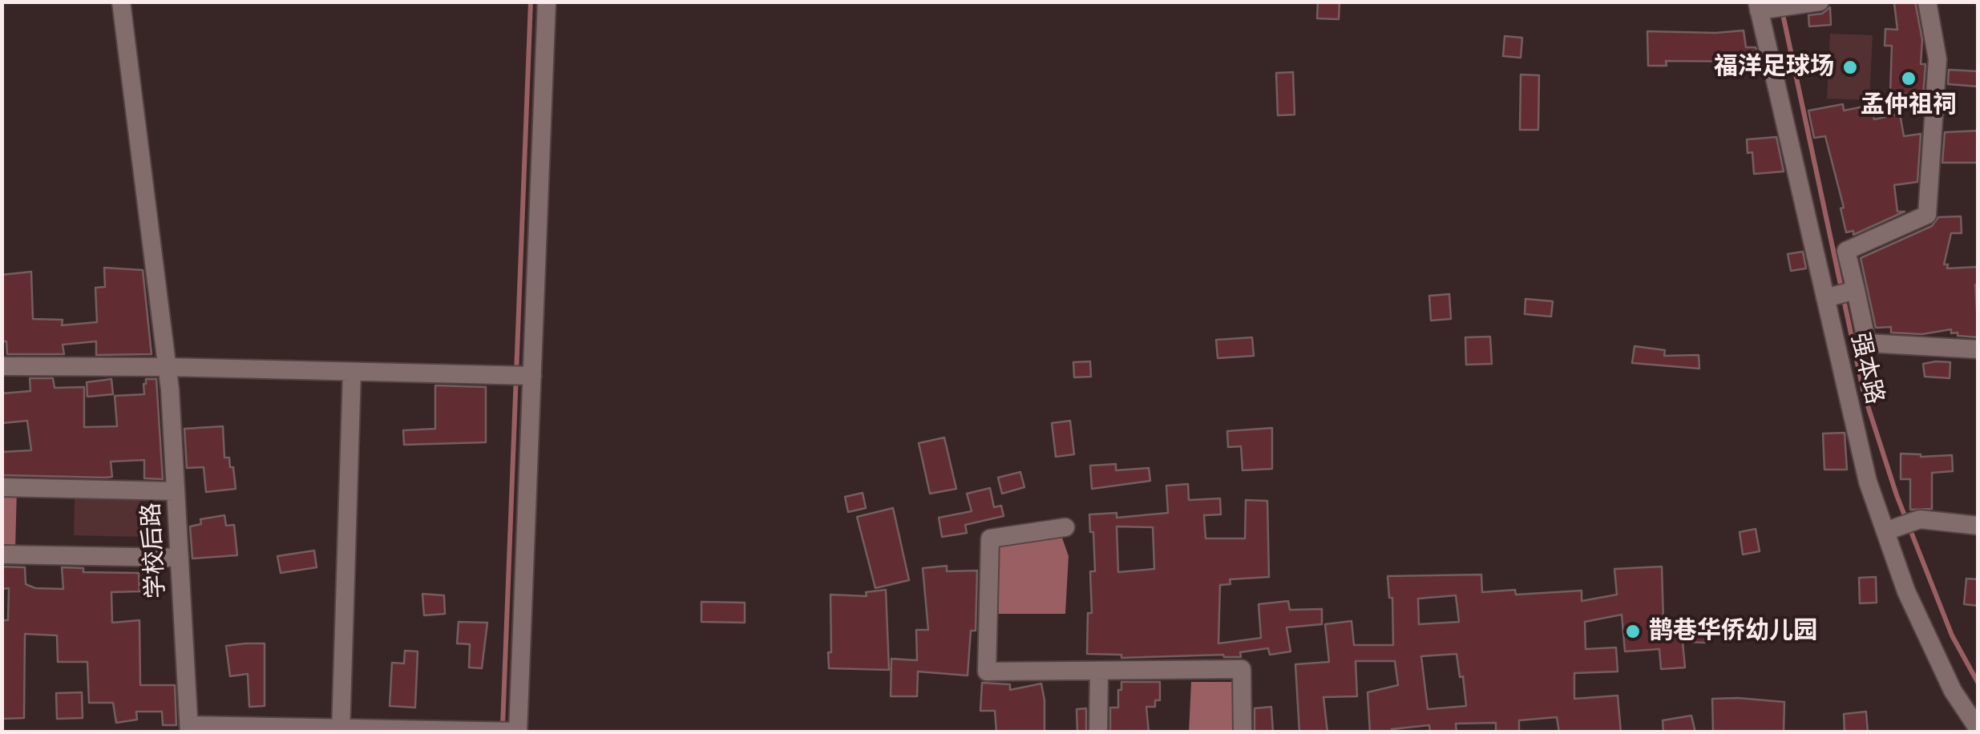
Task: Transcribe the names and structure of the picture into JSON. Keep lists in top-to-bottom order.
{
  "streets": {
    "street": ["强本路", "学校后路"]
  },
  "places": ["福洋足球场", "孟仲祖祠", "鹊巷华侨幼儿园"]
}
